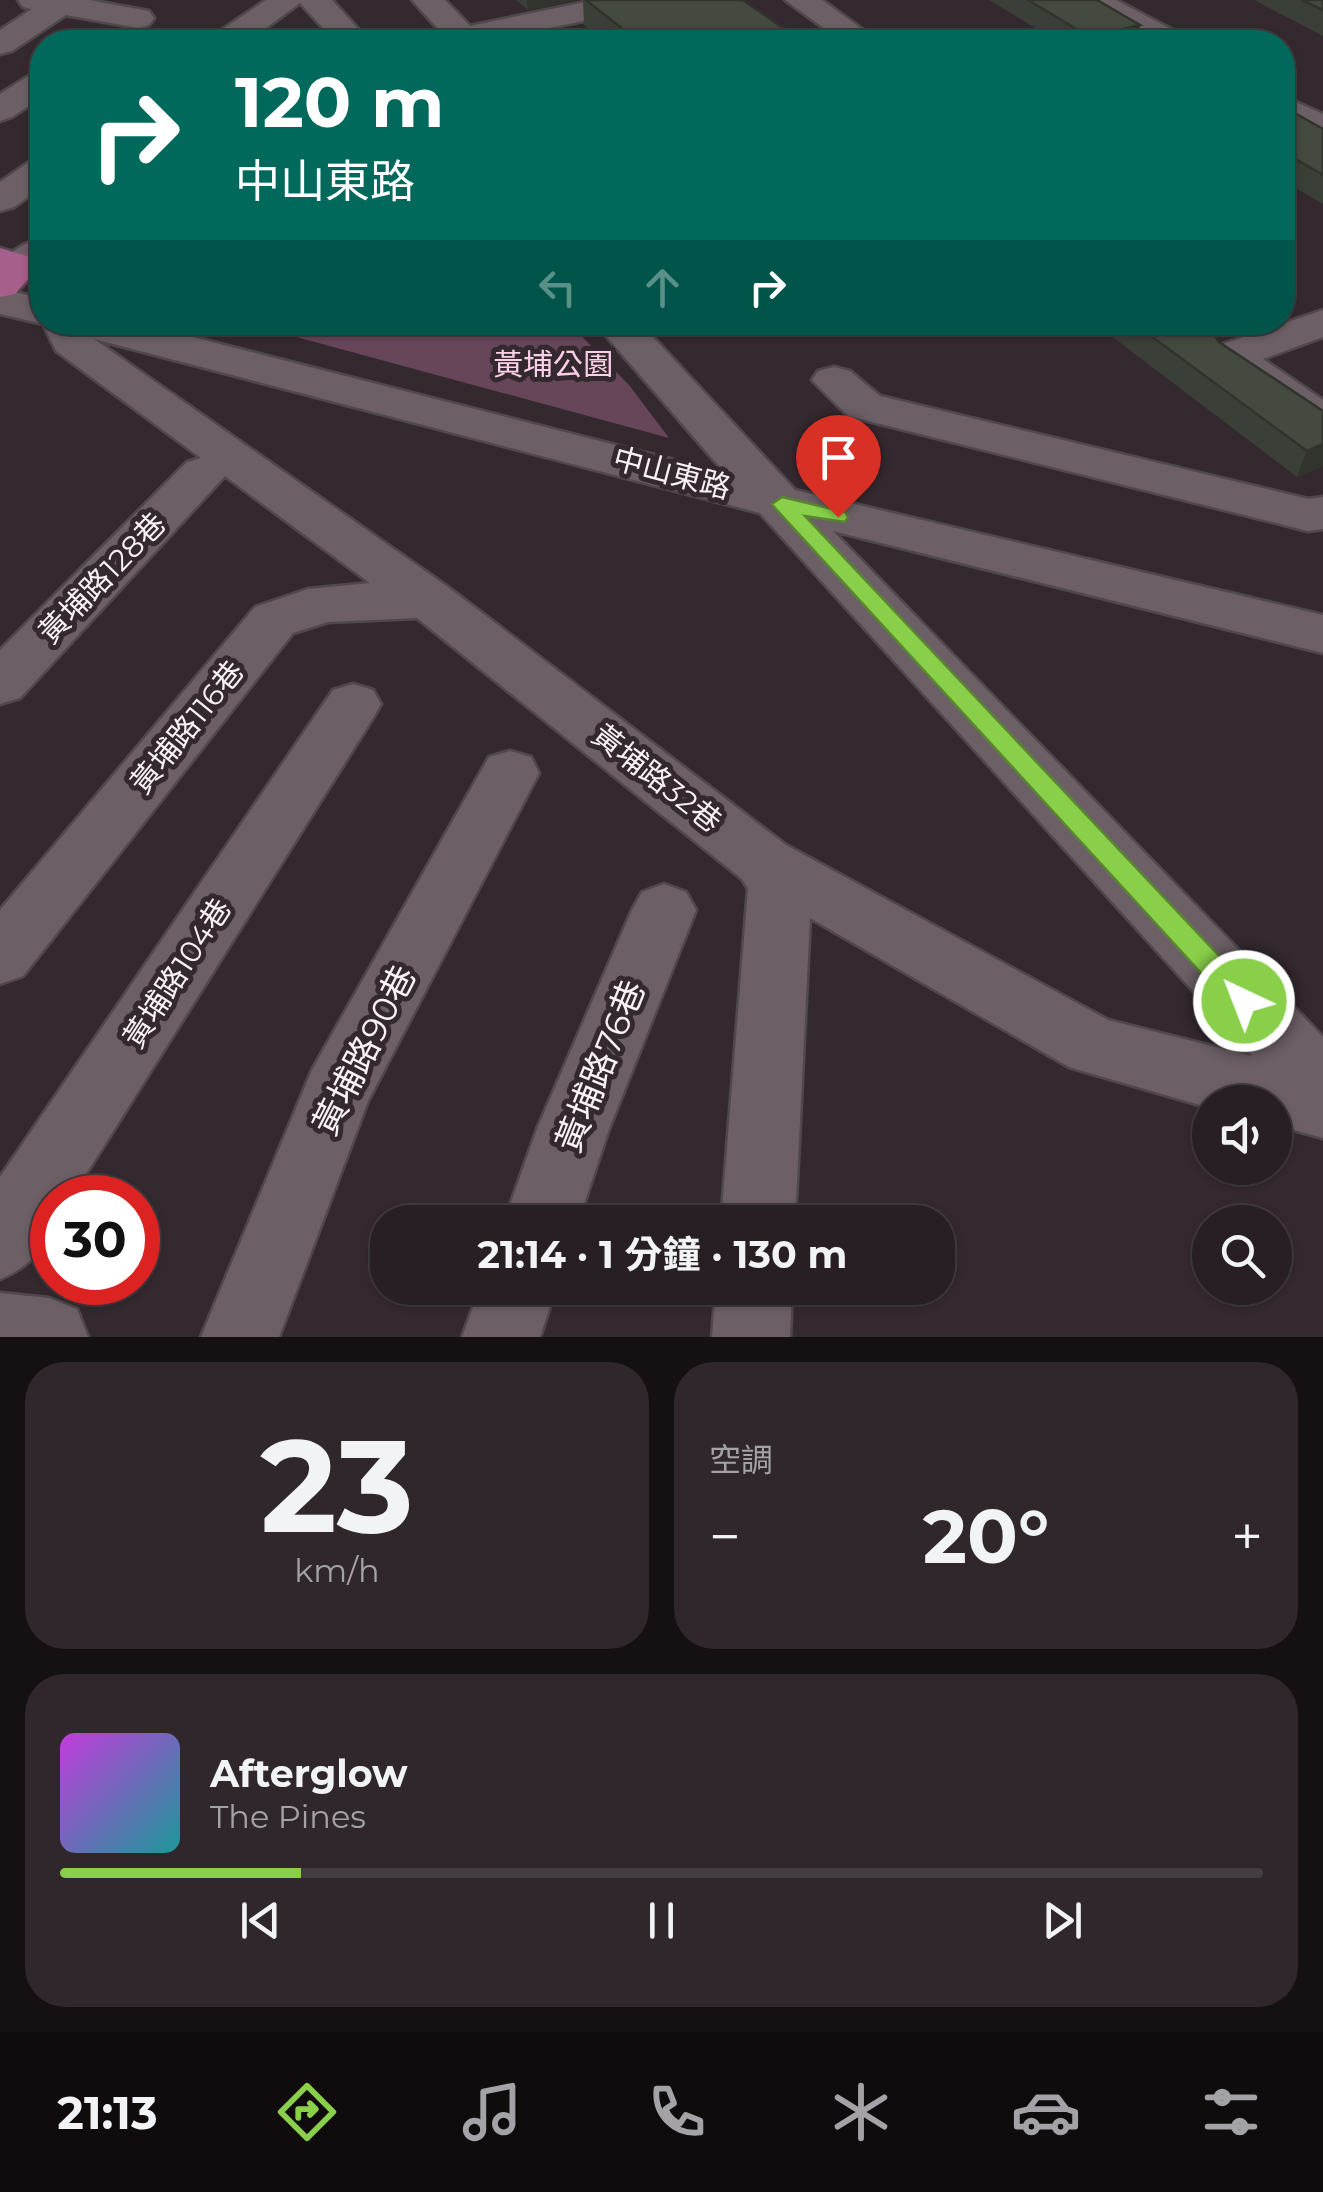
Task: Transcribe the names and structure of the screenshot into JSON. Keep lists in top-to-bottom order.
{
  "streets": {
    "street": [
      "中山東路",
      "黃埔路128巷",
      "黃埔路116巷",
      "黃埔路32巷",
      "黃埔路104巷",
      "黃埔路90巷",
      "黃埔路76巷"
    ]
  },
  "crossings": [
    ["黃埔路116巷", "黃埔路32巷"]
  ],
  "parks": ["黃埔公園"],
  "page": {
    "turn": ["120 m", "中山東路"],
    "limit": "30",
    "trip": "21:14 · 1 分鐘 · 130 m",
    "tile": [
      ["23", "km/h"],
      "空調"
    ],
    "heat": ["−", "20°", "+"],
    "song": ["Afterglow", "The Pines"],
    "tabs": "21:13"
  }
}
